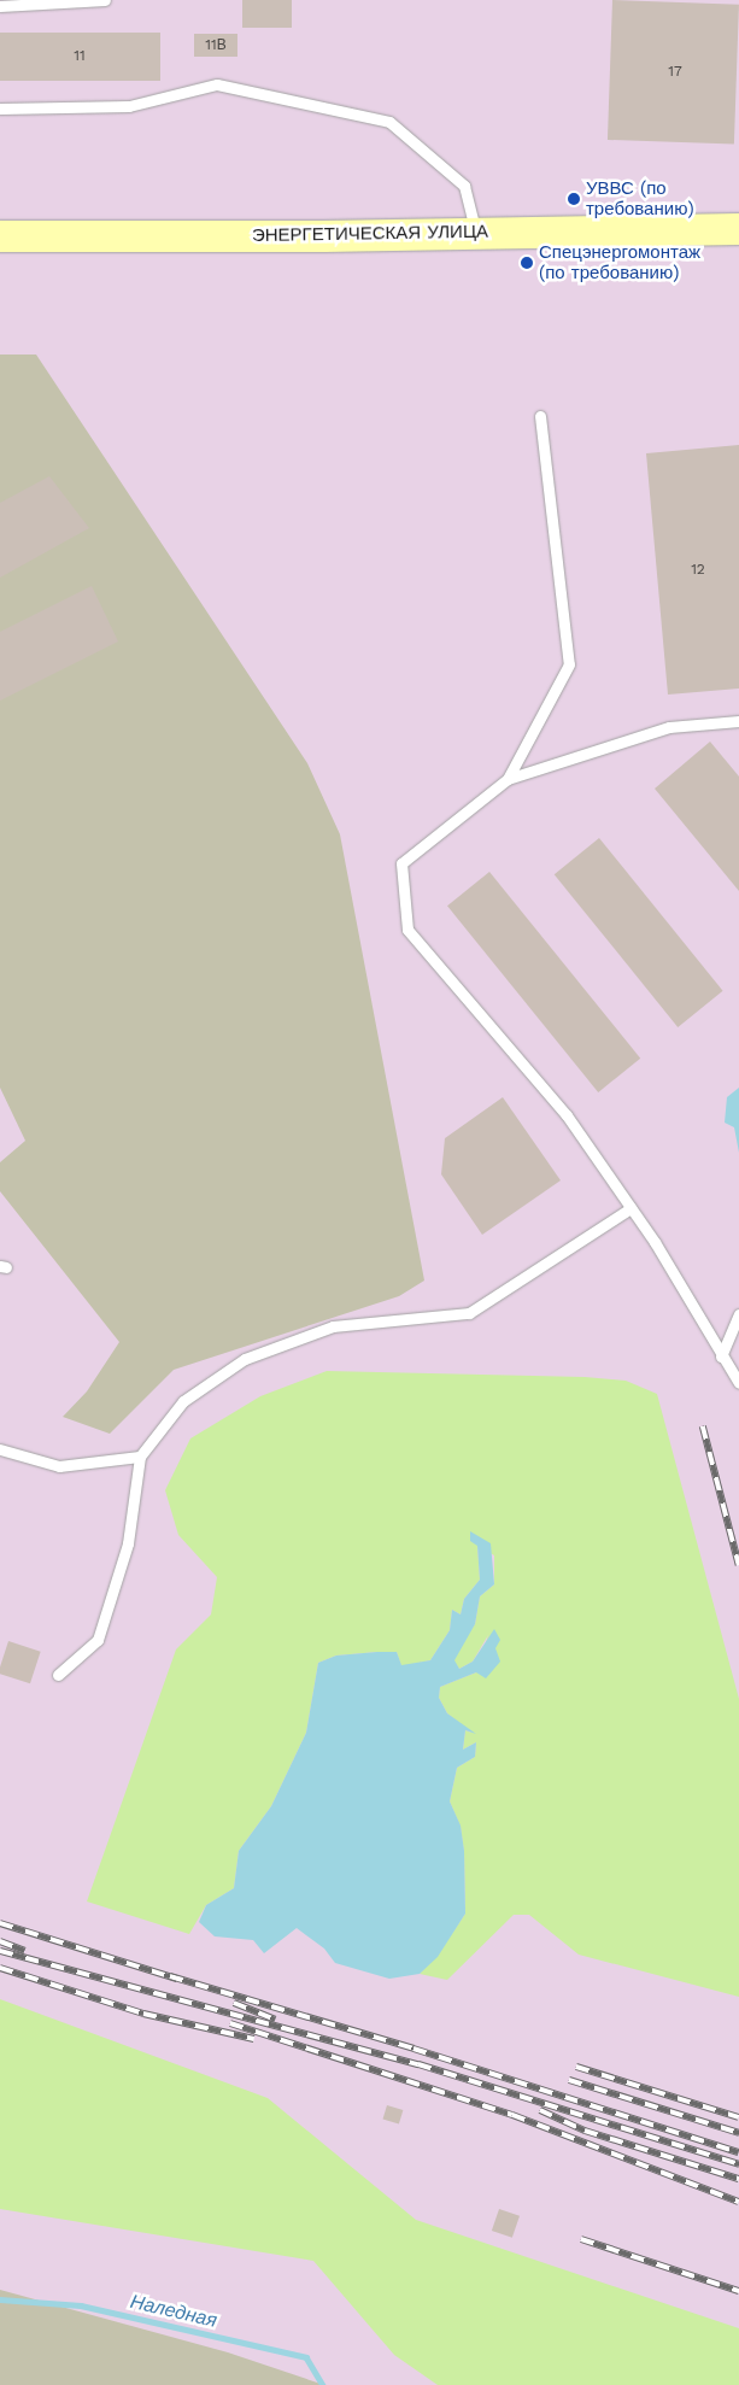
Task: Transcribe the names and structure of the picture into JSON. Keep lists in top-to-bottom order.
{
  "streets": {
    "street": ["ЭНЕРГЕТИЧЕСКАЯ УЛИЦА"]
  },
  "water": ["Наледная"],
  "places": ["УВВС (по требованию)", "Спецэнергомонтаж (по требованию)"],
  "house_numbers": [
    "11В",
    "11",
    "17",
    "12"
  ]
}
